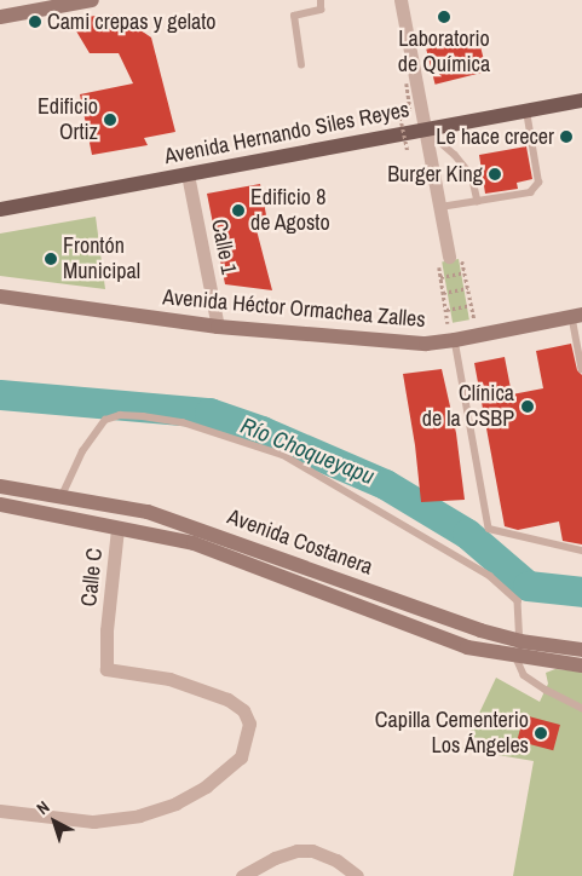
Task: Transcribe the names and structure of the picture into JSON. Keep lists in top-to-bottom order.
{
  "streets": {
    "main road": ["Avenida Hernando Siles Reyes", "Avenida Héctor Ormachea Zalles", "Avenida Costanera"],
    "street": ["Calle 1", "Calle C"]
  },
  "crossings": [
    ["Avenida Hernando Siles Reyes", "Calle 1"],
    ["Calle 1", "Avenida Héctor Ormachea Zalles"],
    ["Avenida Costanera", "Calle C"]
  ],
  "water": ["Río Choqueyapu"],
  "places": [
    "Laboratorio de Química",
    "Cami crepas y gelato",
    "Edificio Ortiz",
    "Le hace crecer",
    "Burger King",
    "Edificio 8 de Agosto",
    "Frontón Municipal",
    "Clínica de la CSBP",
    "Capilla Cementerio Los Ángeles"
  ],
  "north": "top left"
}
